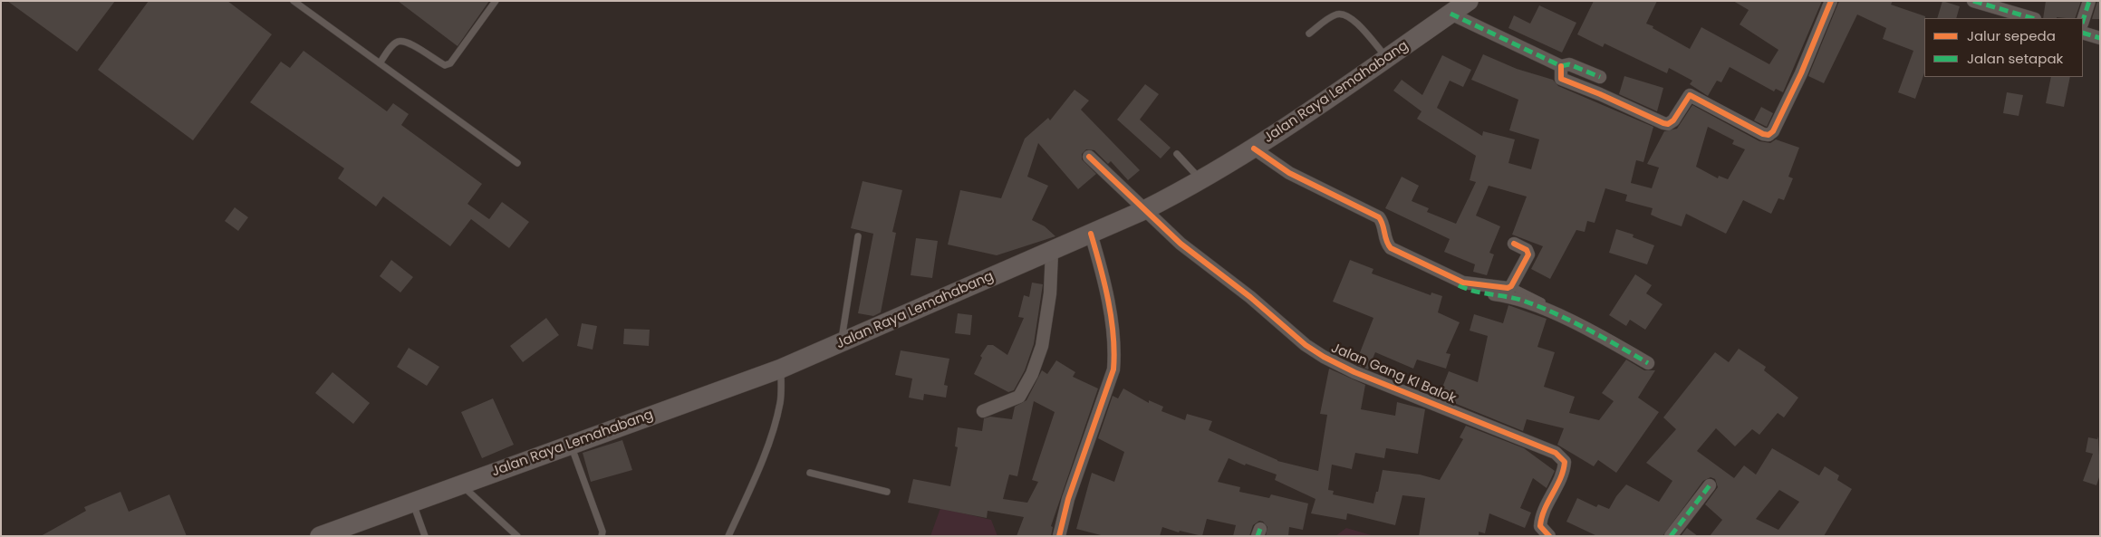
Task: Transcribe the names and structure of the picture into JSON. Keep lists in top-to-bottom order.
{
  "streets": {
    "main road": ["Jalan Raya Lemahabang"],
    "street": ["Jalan Gang Kl Balok"]
  },
  "crossings": [
    ["Jalan Raya Lemahabang", "Jalan Gang Kl Balok"]
  ],
  "legend": ["Jalur sepeda", "Jalan setapak"]
}
